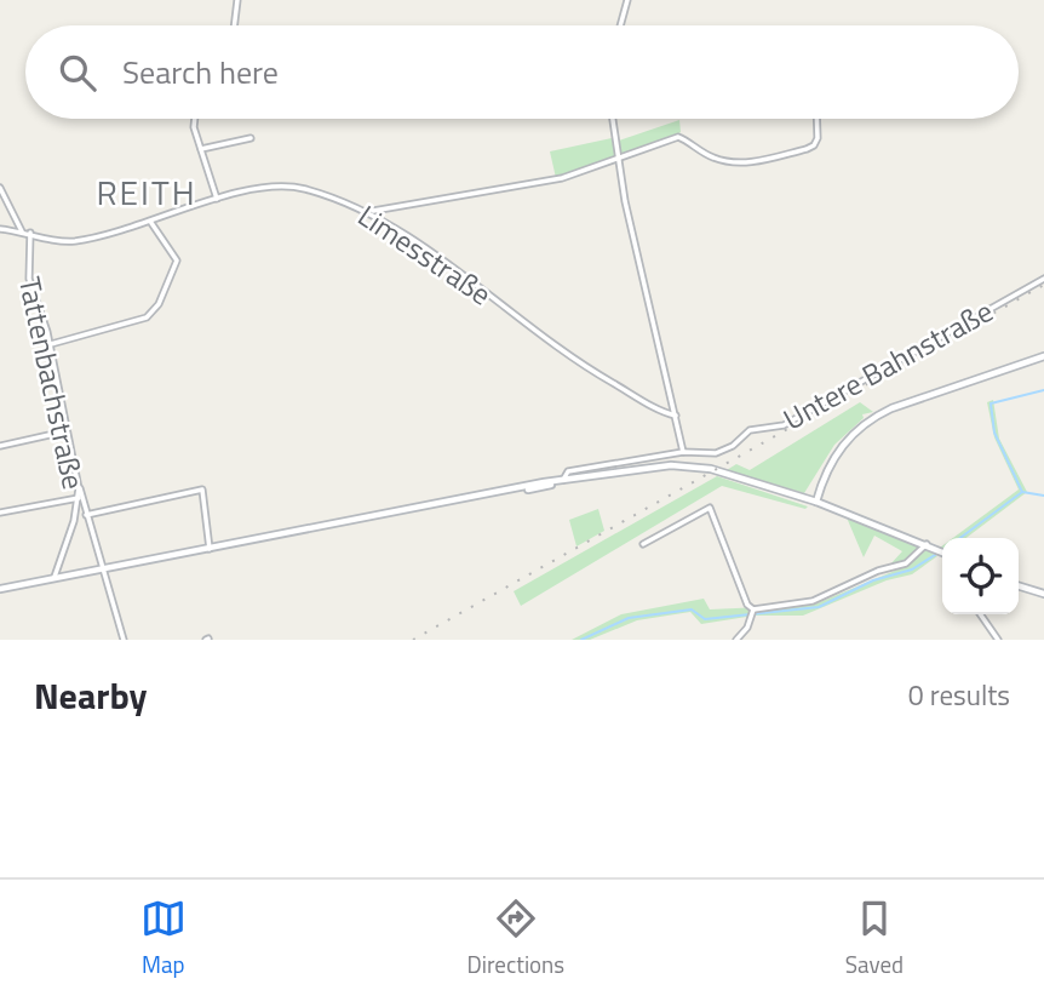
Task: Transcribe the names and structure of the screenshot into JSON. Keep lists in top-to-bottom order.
{
  "streets": {
    "street": ["Limesstraße", "Untere Bahnstraße", "Tattenbachstraße"]
  },
  "crossings": [
    ["Limesstraße", "Tattenbachstraße"]
  ],
  "districts": ["REITH"],
  "page": {
    "search": "Search here",
    "heading": ["Nearby", "0 results"],
    "nav": ["Map", "Directions", "Saved"]
  }
}
